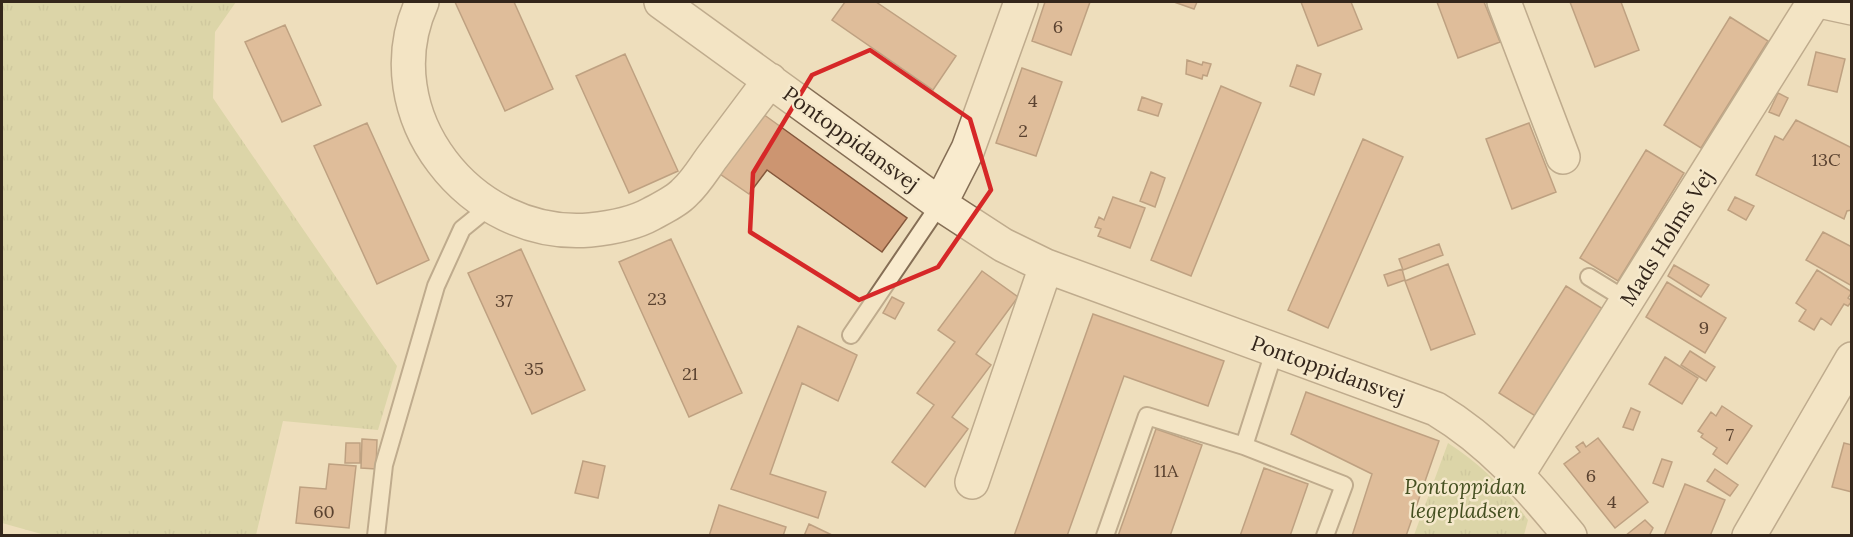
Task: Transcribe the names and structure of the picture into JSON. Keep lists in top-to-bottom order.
{
  "streets": {
    "street": ["Pontoppidansvej", "Mads Holms Vej"]
  },
  "crossings": [
    ["Pontoppidansvej", "Mads Holms Vej"]
  ],
  "parks": ["Pontoppidan legepladsen"],
  "house_numbers": [
    "6",
    "4",
    "2",
    "13C",
    "23",
    "37",
    "9",
    "35",
    "21",
    "7",
    "11A",
    "6",
    "4",
    "60"
  ]
}
